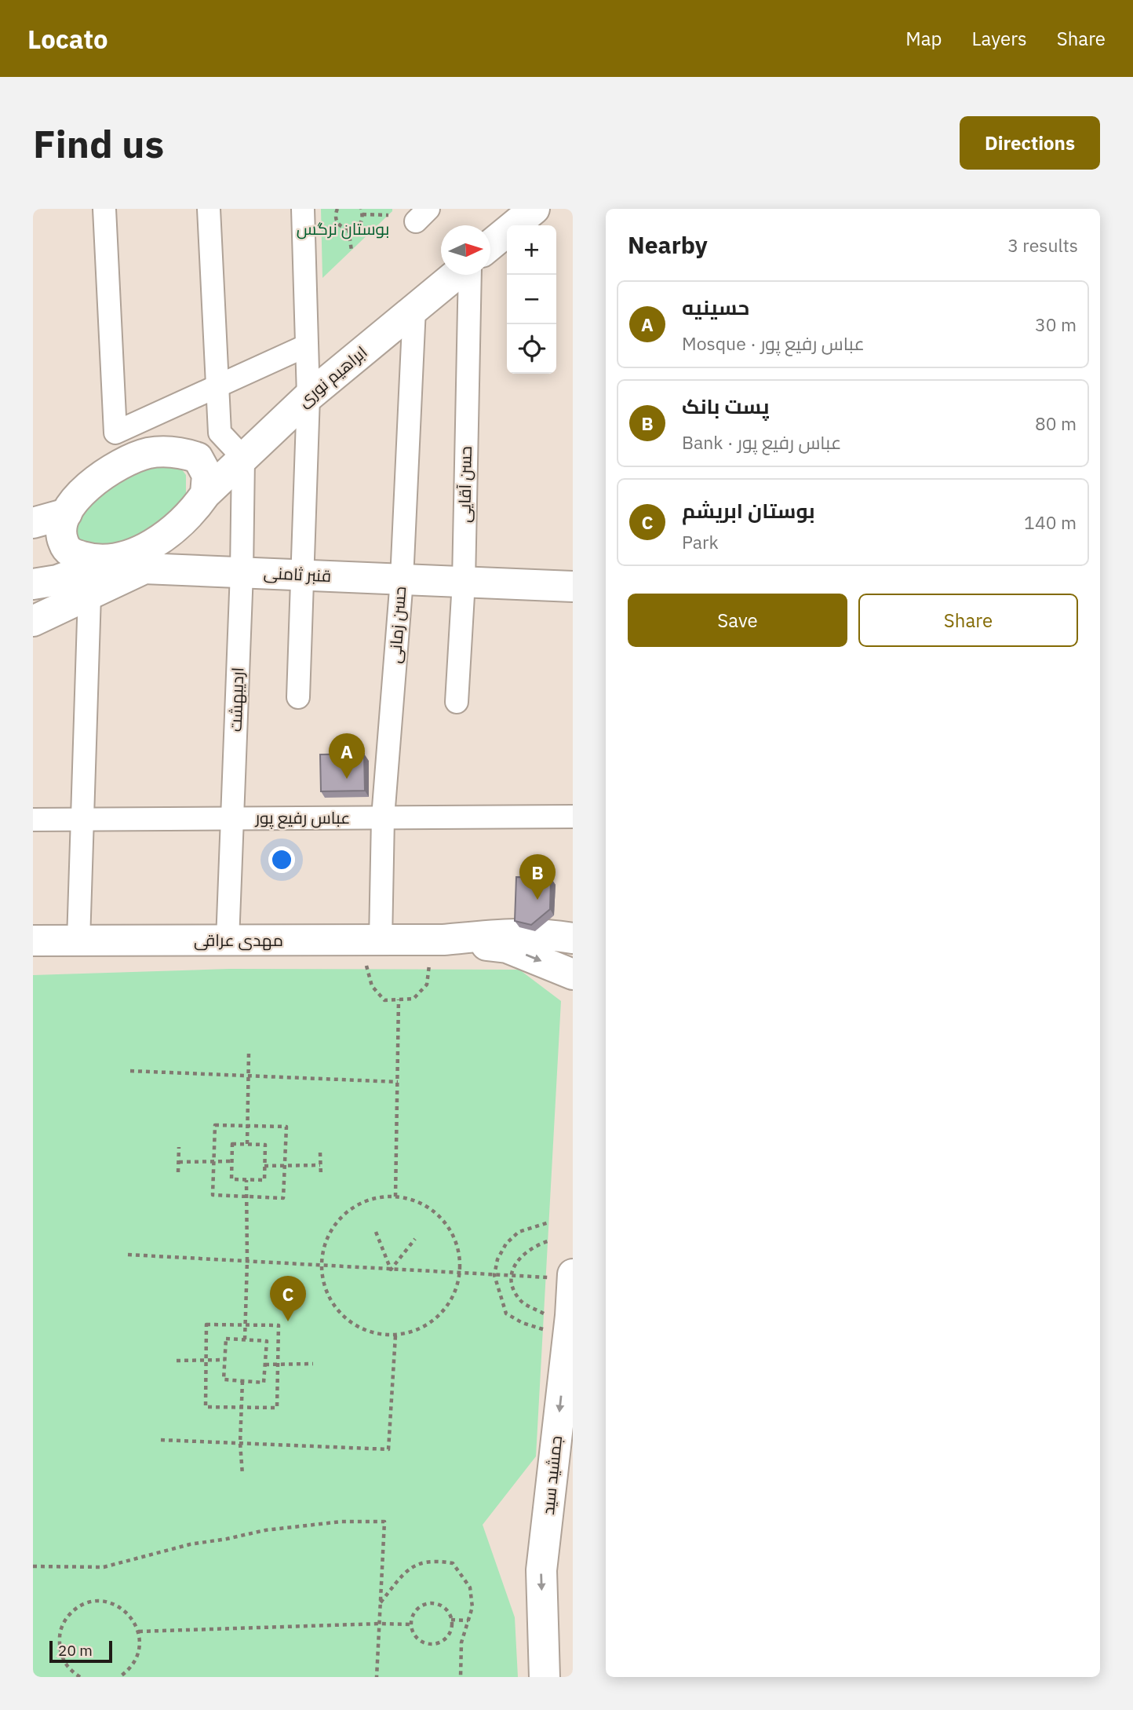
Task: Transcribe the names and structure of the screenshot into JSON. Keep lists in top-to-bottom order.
{
  "streets": {
    "street": [
      "ابراهیم نوری",
      "حسن آقایی",
      "قنبر ثامنی",
      "حسن زمانی",
      "اردیبهشت",
      "عباس رفیع پور",
      "مهدی عراقی",
      "جمشید سید"
    ]
  },
  "crossings": [
    ["ابراهیم نوری", "حسن زمانی"],
    ["ابراهیم نوری", "اردیبهشت"],
    ["حسن آقایی", "قنبر ثامنی"],
    ["قنبر ثامنی", "حسن زمانی"],
    ["قنبر ثامنی", "اردیبهشت"],
    ["حسن زمانی", "عباس رفیع پور"],
    ["حسن زمانی", "مهدی عراقی"],
    ["اردیبهشت", "عباس رفیع پور"],
    ["اردیبهشت", "مهدی عراقی"]
  ],
  "one_way": ["جمشید سید"],
  "parks": ["بوستان نرگس"],
  "scale_bar": "20 m",
  "north": "right",
  "page": {
    "header": "Locato",
    "nav": ["Map", "Layers", "Share"],
    "buttons": [
      "Directions",
      ["Save", "Share"]
    ],
    "title": "Find us",
    "heading": ["Nearby", "3 results"],
    "map_buttons": ["+", "−"],
    "list": [
      {
        "mark": "A",
        "name": "حسینیه",
        "note": "Mosque · عباس رفیع پور",
        "value": "30 m"
      },
      {
        "mark": "B",
        "name": "پست بانک",
        "note": "Bank · عباس رفیع پور",
        "value": "80 m"
      },
      {
        "mark": "C",
        "name": "بوستان ابریشم",
        "note": "Park",
        "value": "140 m"
      }
    ],
    "pins": ["A", "B", "C"],
    "scale": "20 m"
  }
}
